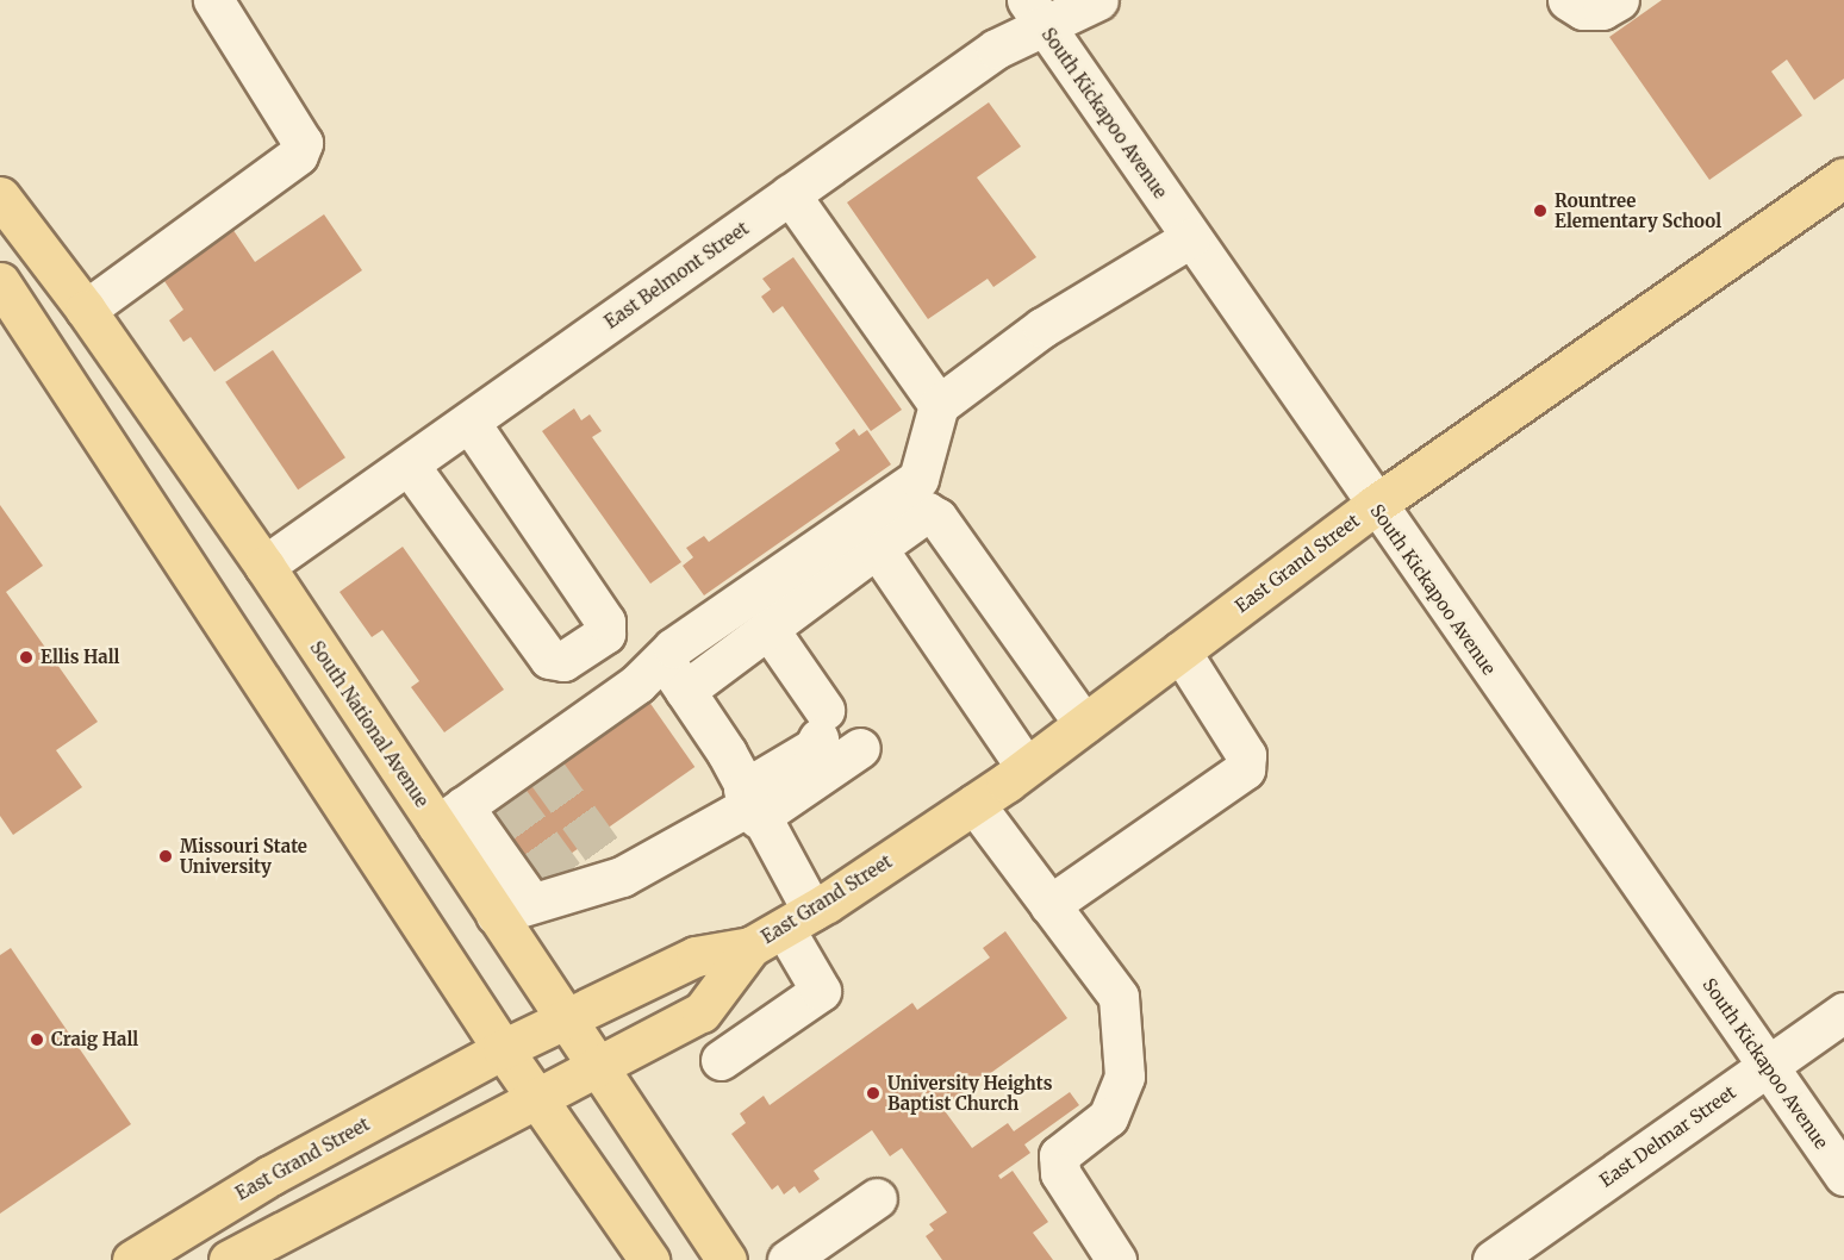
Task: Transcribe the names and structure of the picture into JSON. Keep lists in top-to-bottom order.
{
  "streets": {
    "main road": ["East Grand Street", "South National Avenue"],
    "street": ["South Kickapoo Avenue", "East Belmont Street", "East Delmar Street"]
  },
  "crossings": [
    ["South Kickapoo Avenue", "East Belmont Street"],
    ["South Kickapoo Avenue", "East Grand Street"],
    ["South Kickapoo Avenue", "East Delmar Street"],
    ["East Belmont Street", "South National Avenue"],
    ["East Grand Street", "South National Avenue"]
  ],
  "places": [
    "Rountree Elementary School",
    "Ellis Hall",
    "Missouri State University",
    "Craig Hall",
    "University Heights Baptist Church"
  ]
}
